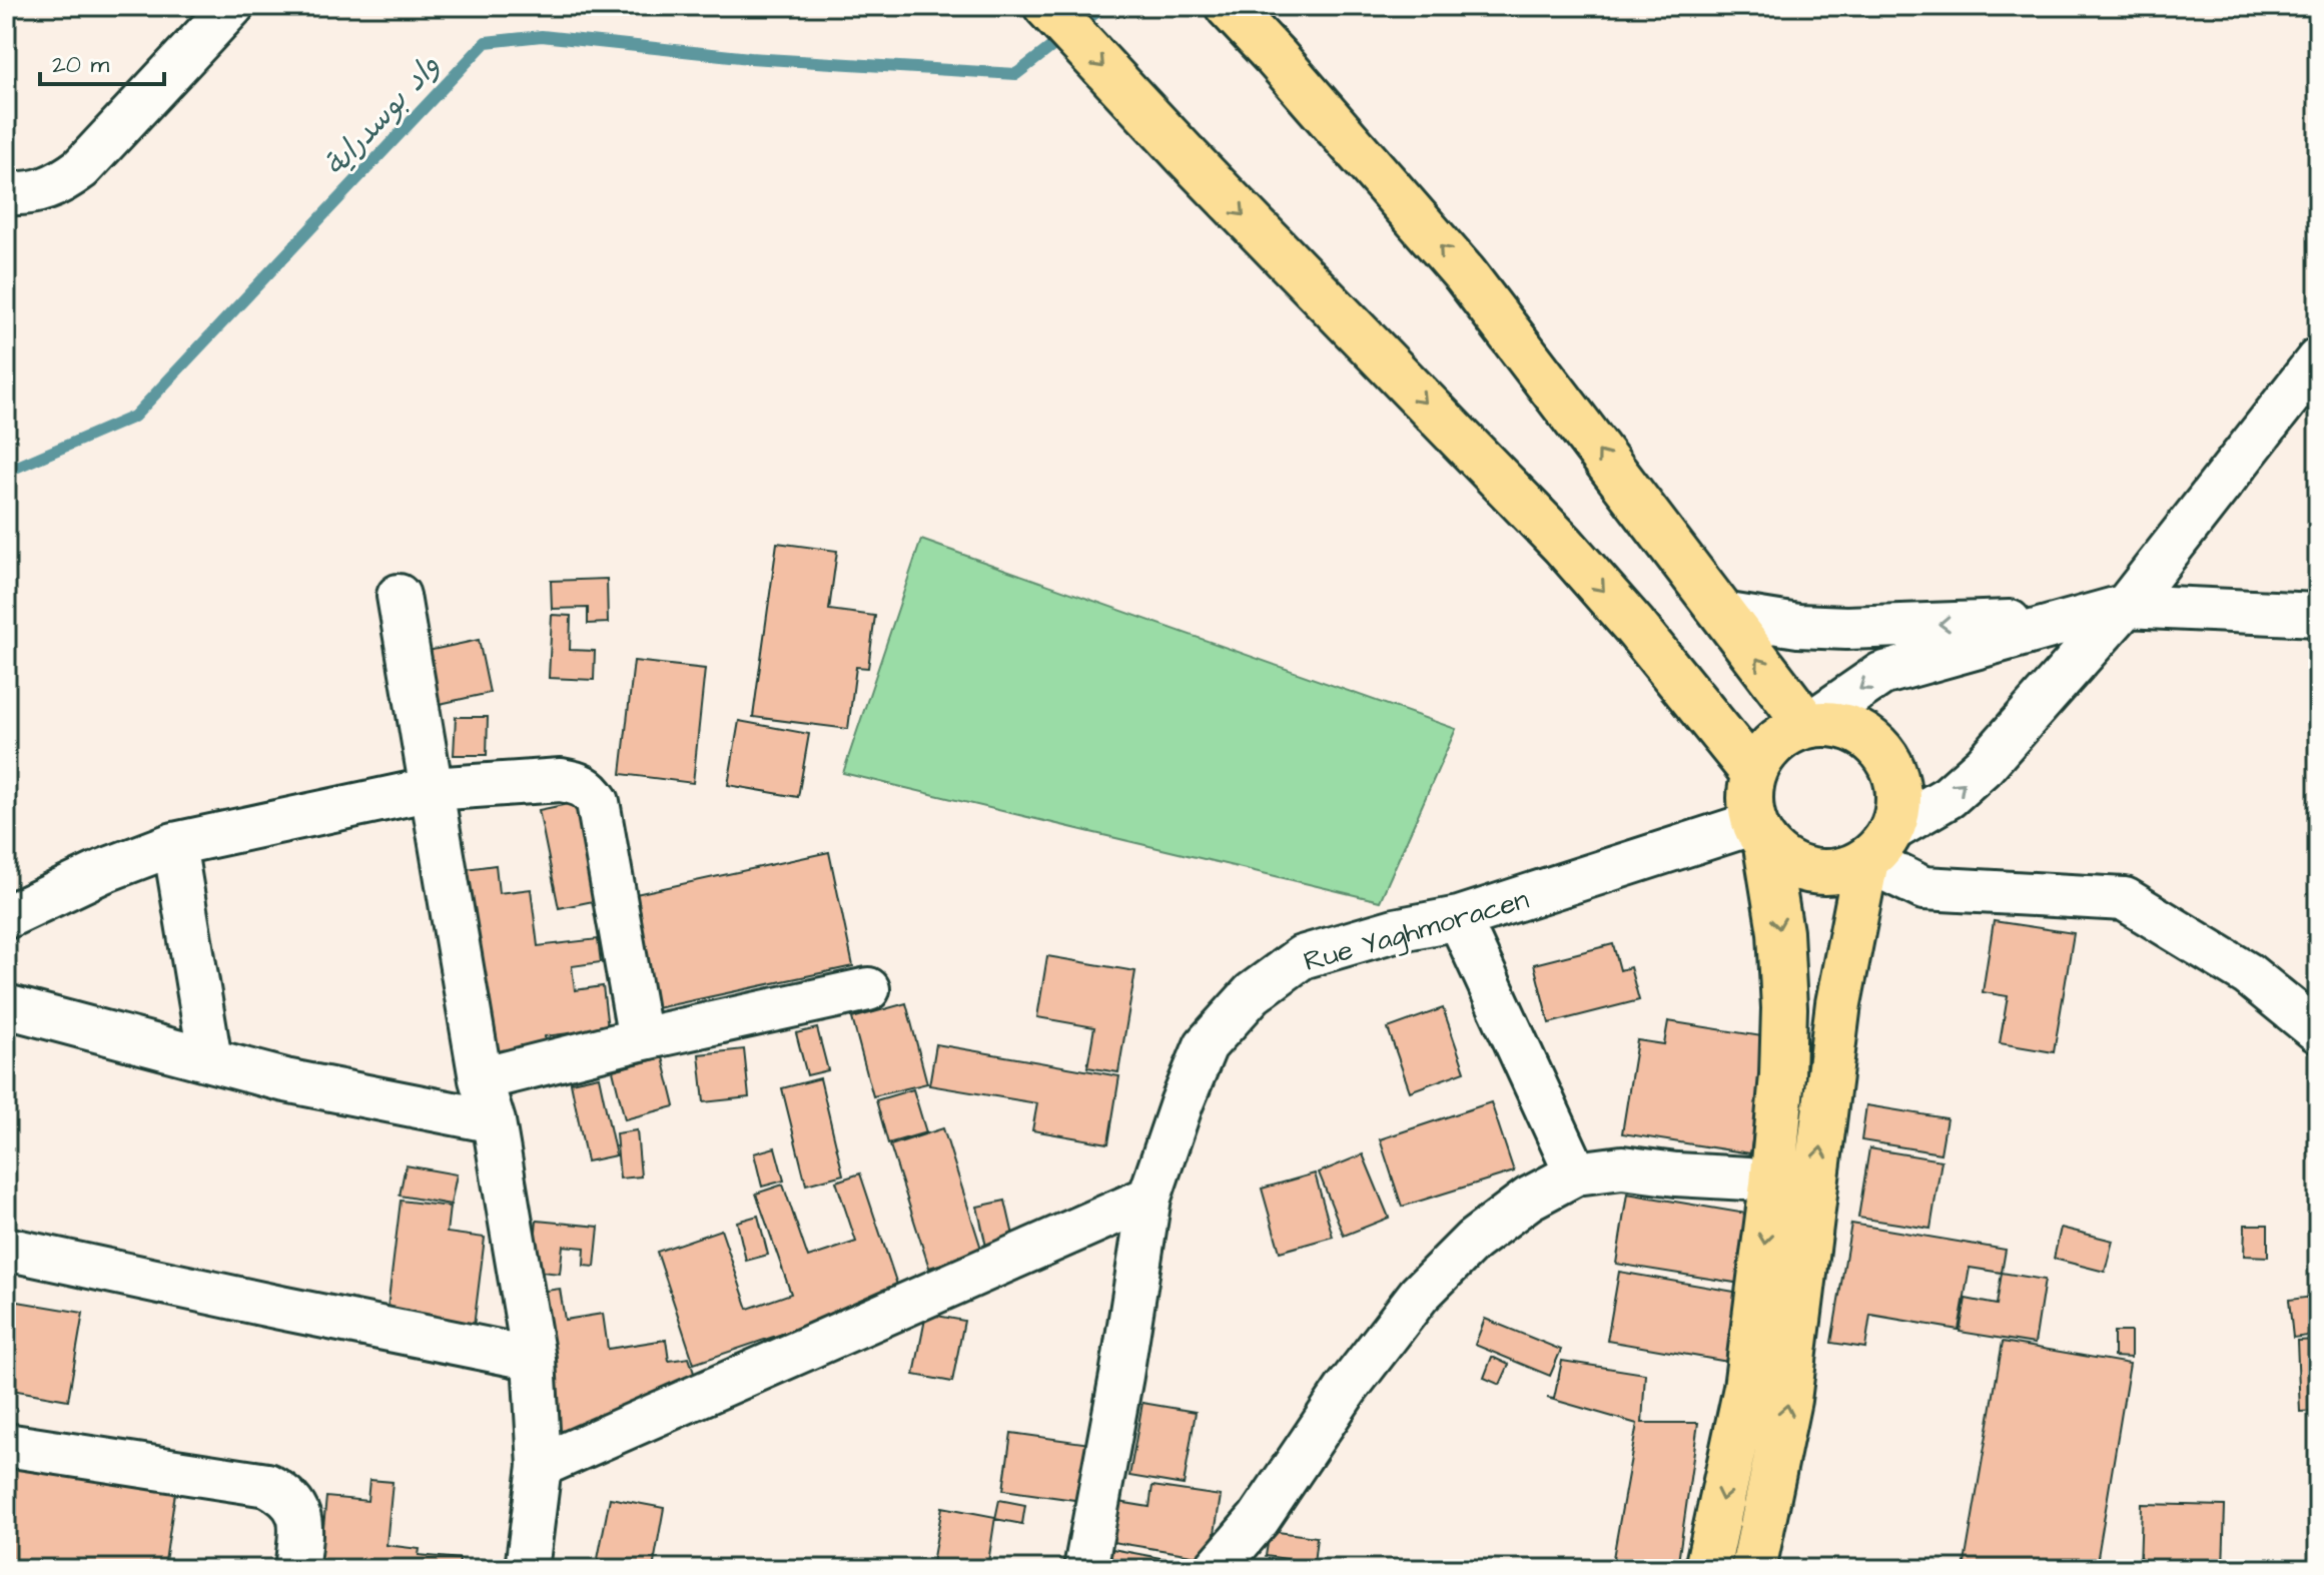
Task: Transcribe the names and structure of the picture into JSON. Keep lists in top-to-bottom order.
{
  "streets": {
    "street": ["Rue Yaghmoracen"]
  },
  "water": ["واد بوسدراية"],
  "scale_bar": "20 m"
}
